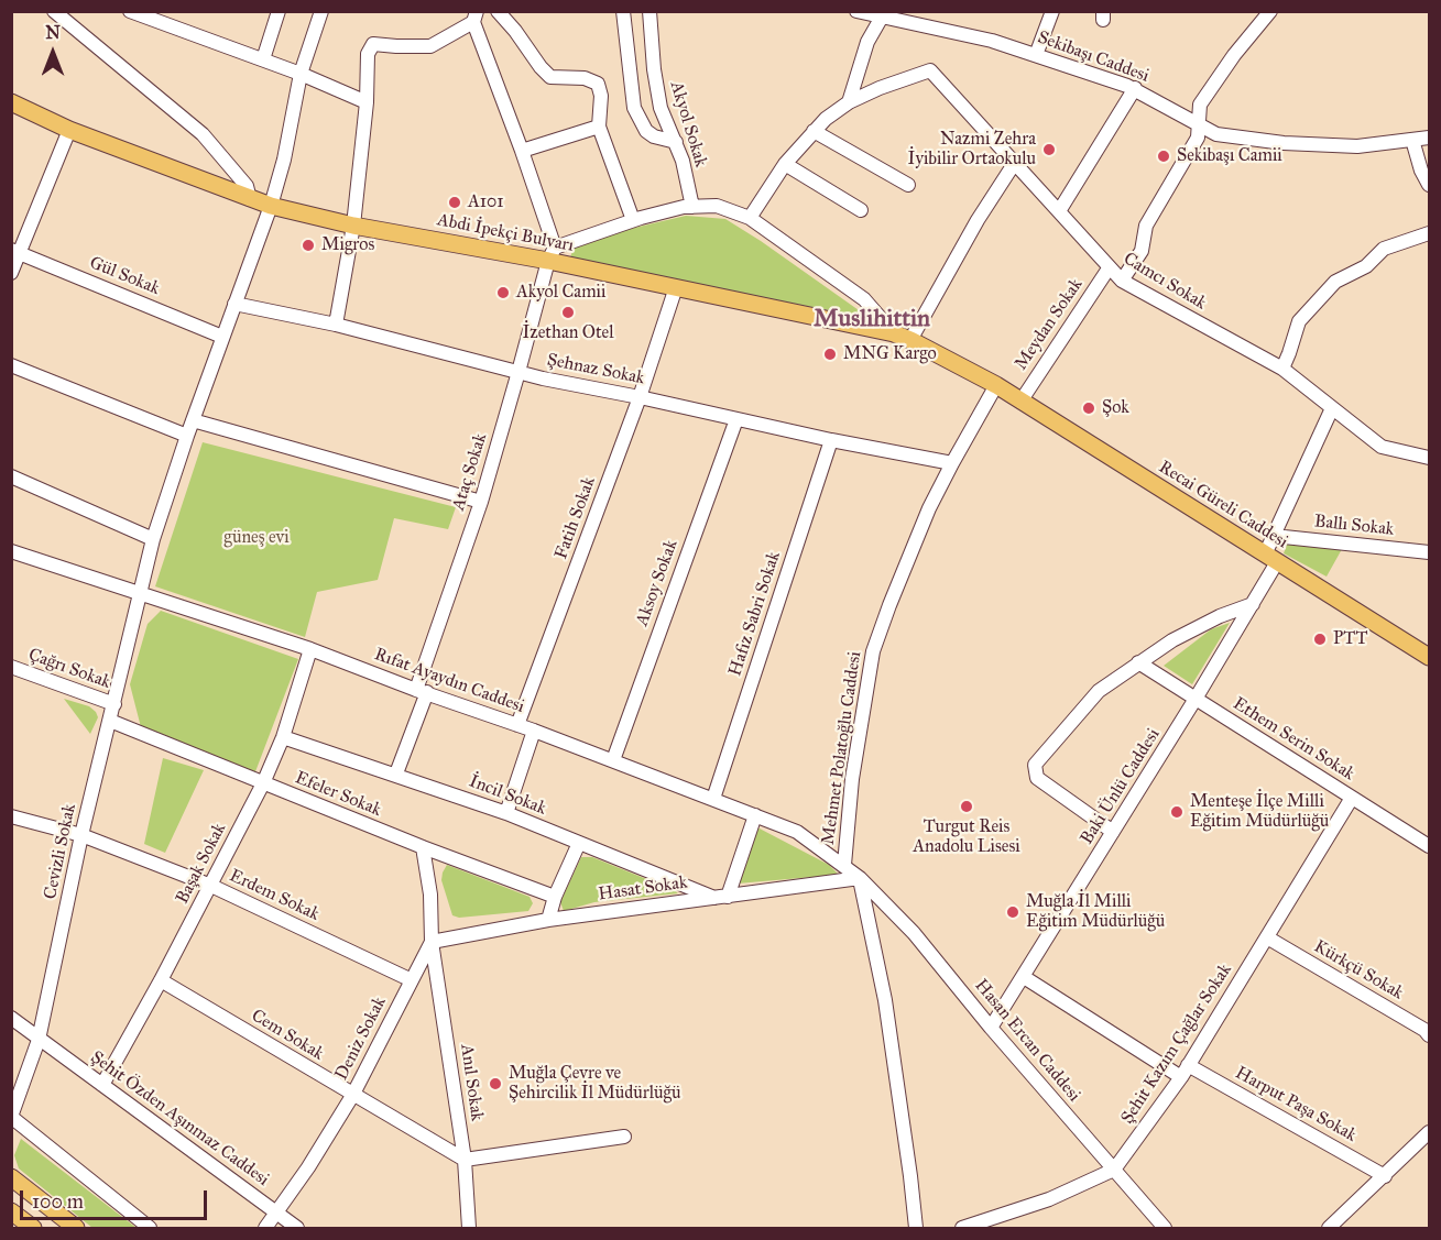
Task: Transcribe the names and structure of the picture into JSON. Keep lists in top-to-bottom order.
{
  "streets": {
    "main road": ["Abdi İpekçi Bulvarı", "Recai Güreli Caddesi"],
    "street": [
      "Sekibaşı Caddesi",
      "Akyol Sokak",
      "Gül Sokak",
      "Camcı Sokak",
      "Meydan Sokak",
      "Şehnaz Sokak",
      "Ataç Sokak",
      "Fatih Sokak",
      "Ballı Sokak",
      "Aksoy Sokak",
      "Hafız Sabri Sokak",
      "Çağrı Sokak",
      "Rıfat Ayaydın Caddesi",
      "Ethem Serin Sokak",
      "Mehmet Polatoğlu Caddesi",
      "Baki Ünlü Caddesi",
      "Efeler Sokak",
      "İncil Sokak",
      "Cevizli Sokak",
      "Başak Sokak",
      "Hasat Sokak",
      "Erdem Sokak",
      "Kürkçü Sokak",
      "Cem Sokak",
      "Deniz Sokak",
      "Hasan Ercan Caddesi",
      "Şehit Kazım Çağlar Sokak",
      "Anıl Sokak",
      "Harput Paşa Sokak",
      "Şehit Özden Aşınmaz Caddesi"
    ]
  },
  "crossings": [
    ["Abdi İpekçi Bulvarı", "Ataç Sokak"],
    ["Abdi İpekçi Bulvarı", "Recai Güreli Caddesi"],
    ["Abdi İpekçi Bulvarı", "Fatih Sokak"],
    ["Abdi İpekçi Bulvarı", "Mehmet Polatoğlu Caddesi"],
    ["Abdi İpekçi Bulvarı", "Cevizli Sokak"],
    ["Gül Sokak", "Cevizli Sokak"],
    ["Camcı Sokak", "Meydan Sokak"],
    ["Camcı Sokak", "Baki Ünlü Caddesi"],
    ["Meydan Sokak", "Recai Güreli Caddesi"],
    ["Şehnaz Sokak", "Ataç Sokak"],
    ["Şehnaz Sokak", "Fatih Sokak"],
    ["Şehnaz Sokak", "Aksoy Sokak"],
    ["Şehnaz Sokak", "Hafız Sabri Sokak"],
    ["Şehnaz Sokak", "Mehmet Polatoğlu Caddesi"],
    ["Şehnaz Sokak", "Cevizli Sokak"],
    ["Ataç Sokak", "Rıfat Ayaydın Caddesi"],
    ["Ataç Sokak", "İncil Sokak"],
    ["Recai Güreli Caddesi", "Mehmet Polatoğlu Caddesi"],
    ["Recai Güreli Caddesi", "Baki Ünlü Caddesi"],
    ["Fatih Sokak", "Rıfat Ayaydın Caddesi"],
    ["Ballı Sokak", "Baki Ünlü Caddesi"],
    ["Aksoy Sokak", "Rıfat Ayaydın Caddesi"],
    ["Hafız Sabri Sokak", "Rıfat Ayaydın Caddesi"],
    ["Çağrı Sokak", "Cevizli Sokak"],
    ["Rıfat Ayaydın Caddesi", "Mehmet Polatoğlu Caddesi"],
    ["Rıfat Ayaydın Caddesi", "Cevizli Sokak"],
    ["Rıfat Ayaydın Caddesi", "Başak Sokak"],
    ["Rıfat Ayaydın Caddesi", "Hasat Sokak"],
    ["Rıfat Ayaydın Caddesi", "Hasan Ercan Caddesi"],
    ["Ethem Serin Sokak", "Baki Ünlü Caddesi"],
    ["Ethem Serin Sokak", "Şehit Kazım Çağlar Sokak"],
    ["Baki Ünlü Caddesi", "Hasan Ercan Caddesi"],
    ["Baki Ünlü Caddesi", "Harput Paşa Sokak"],
    ["Efeler Sokak", "Cevizli Sokak"],
    ["Efeler Sokak", "Başak Sokak"],
    ["Efeler Sokak", "Deniz Sokak"],
    ["İncil Sokak", "Başak Sokak"],
    ["İncil Sokak", "Hasat Sokak"],
    ["Cevizli Sokak", "Erdem Sokak"],
    ["Cevizli Sokak", "Şehit Özden Aşınmaz Caddesi"],
    ["Başak Sokak", "Erdem Sokak"],
    ["Başak Sokak", "Cem Sokak"],
    ["Başak Sokak", "Şehit Özden Aşınmaz Caddesi"],
    ["Hasat Sokak", "Deniz Sokak"],
    ["Hasat Sokak", "Hasan Ercan Caddesi"],
    ["Hasat Sokak", "Anıl Sokak"],
    ["Erdem Sokak", "Deniz Sokak"],
    ["Kürkçü Sokak", "Şehit Kazım Çağlar Sokak"],
    ["Cem Sokak", "Deniz Sokak"],
    ["Cem Sokak", "Anıl Sokak"],
    ["Deniz Sokak", "Anıl Sokak"],
    ["Deniz Sokak", "Şehit Özden Aşınmaz Caddesi"],
    ["Hasan Ercan Caddesi", "Şehit Kazım Çağlar Sokak"],
    ["Şehit Kazım Çağlar Sokak", "Harput Paşa Sokak"]
  ],
  "districts": ["Muslihittin"],
  "parks": ["güneş evi"],
  "places": [
    "Nazmi Zehra İyibilir Ortaokulu",
    "Sekibaşı Camii",
    "A101",
    "Migros",
    "Akyol Camii",
    "İzethan Otel",
    "MNG Kargo",
    "Şok",
    "PTT",
    "Turgut Reis Anadolu Lisesi",
    "Menteşe İlçe Milli Eğitim Müdürlüğü",
    "Muğla İl Milli Eğitim Müdürlüğü",
    "Muğla Çevre ve Şehircilik İl Müdürlüğü"
  ],
  "scale_bar": "100 m",
  "north": "top"
}
